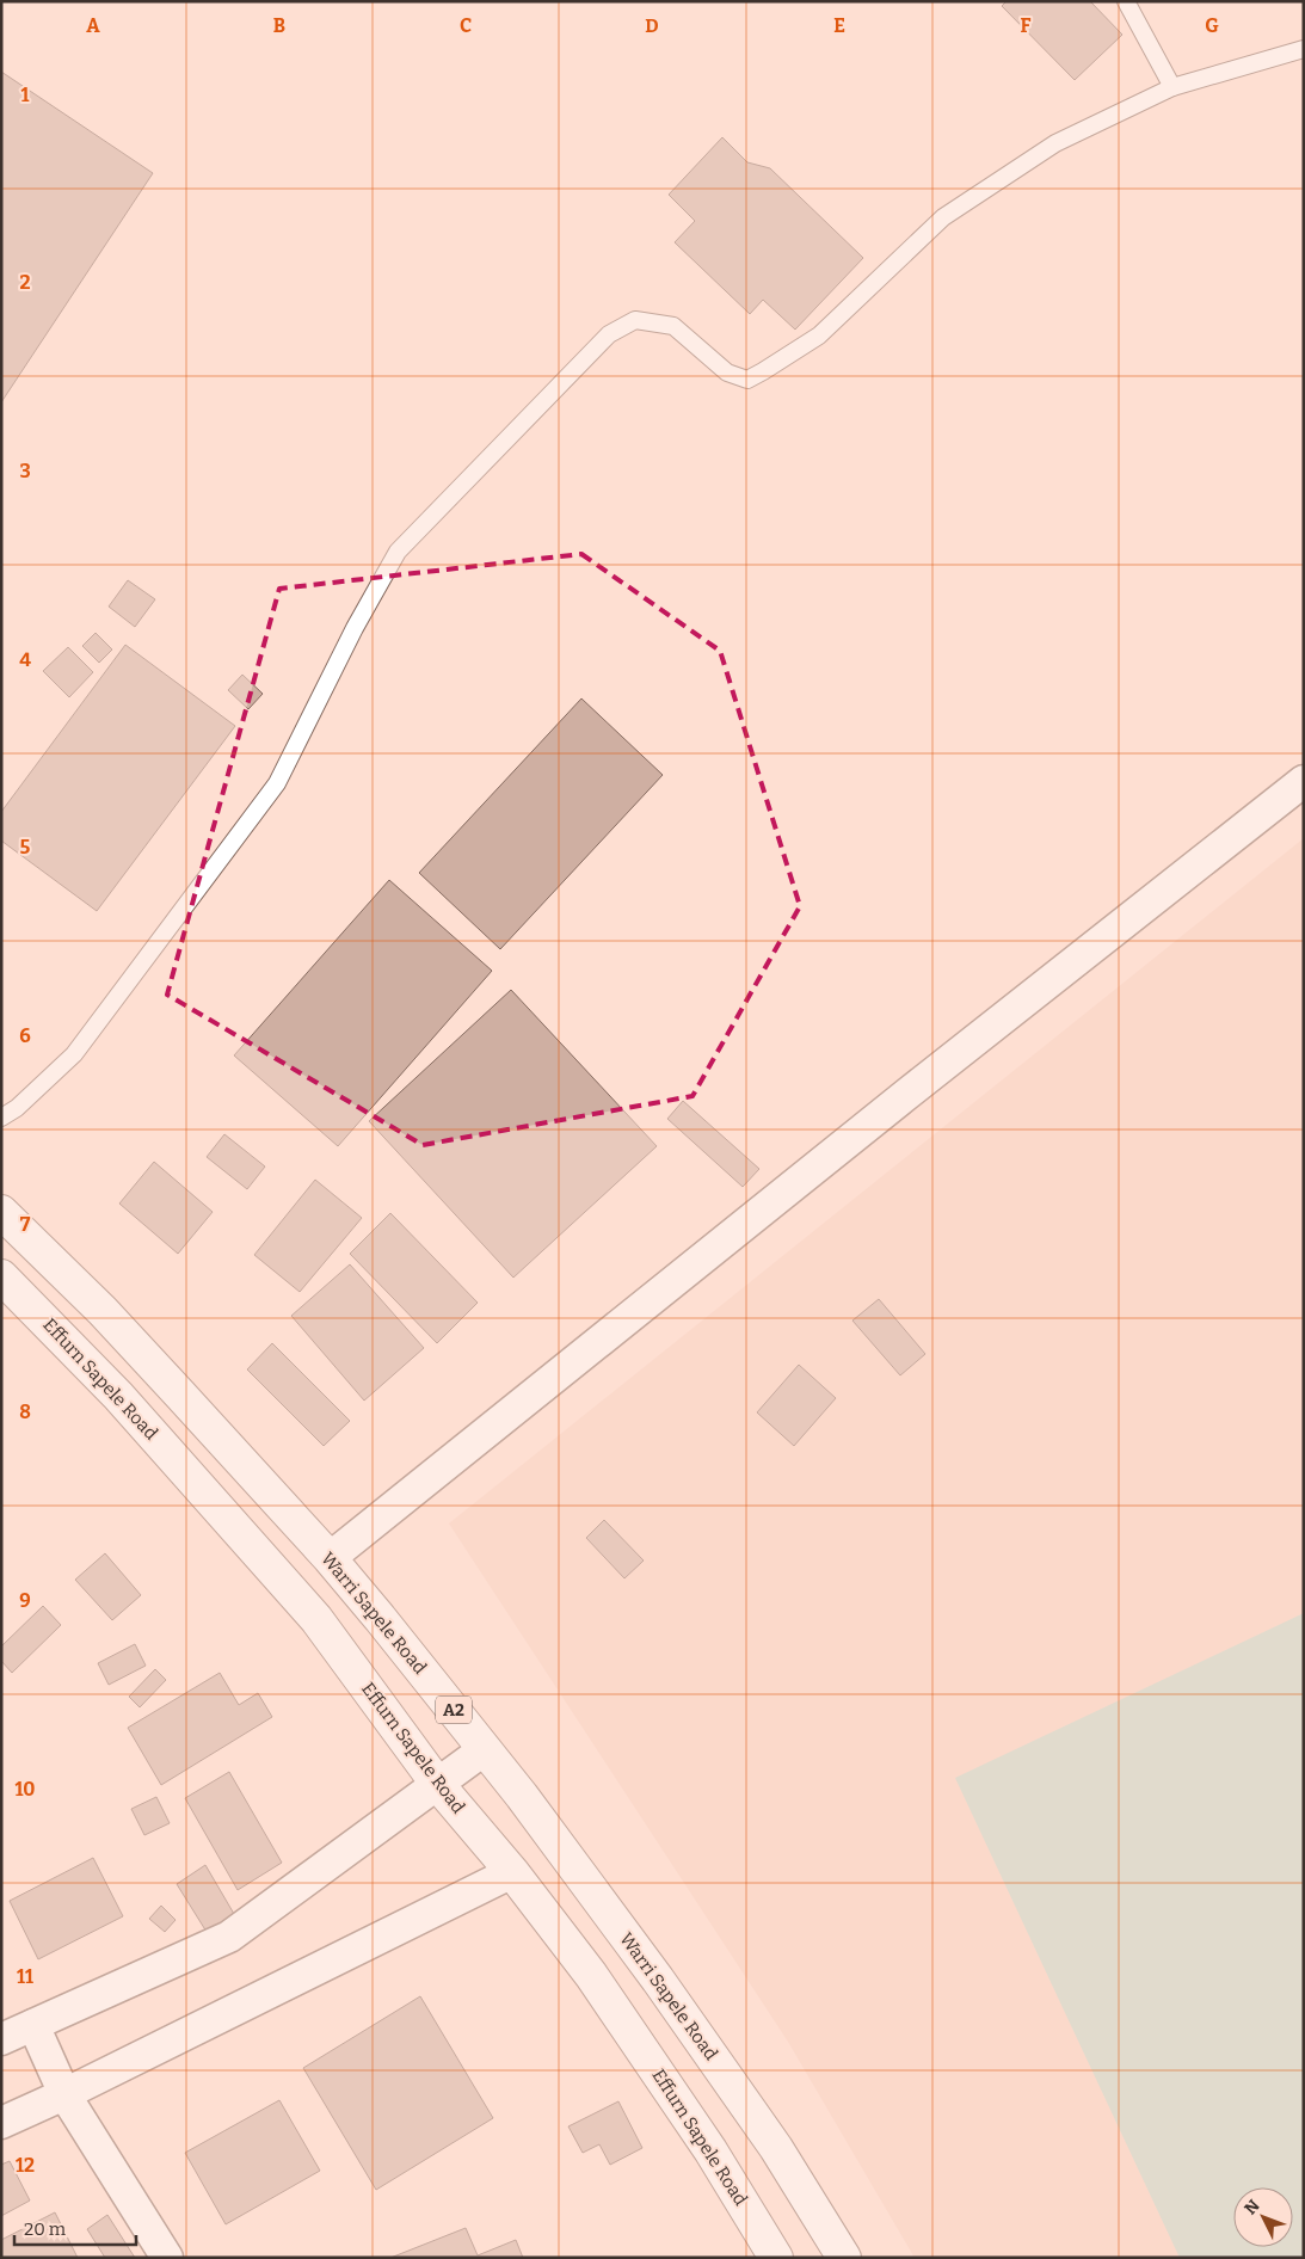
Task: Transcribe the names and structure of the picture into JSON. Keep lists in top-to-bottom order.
{
  "streets": {
    "highway": ["Effurn Sapele Road", "Warri Sapele Road", "A2"]
  },
  "scale_bar": "20 m",
  "north": "top left",
  "grid": {
    "columns": [
      "A",
      "B",
      "C",
      "D",
      "E",
      "F",
      "G"
    ],
    "rows": [
      "1",
      "2",
      "3",
      "4",
      "5",
      "6",
      "7",
      "8",
      "9",
      "10",
      "11",
      "12"
    ]
  }
}
